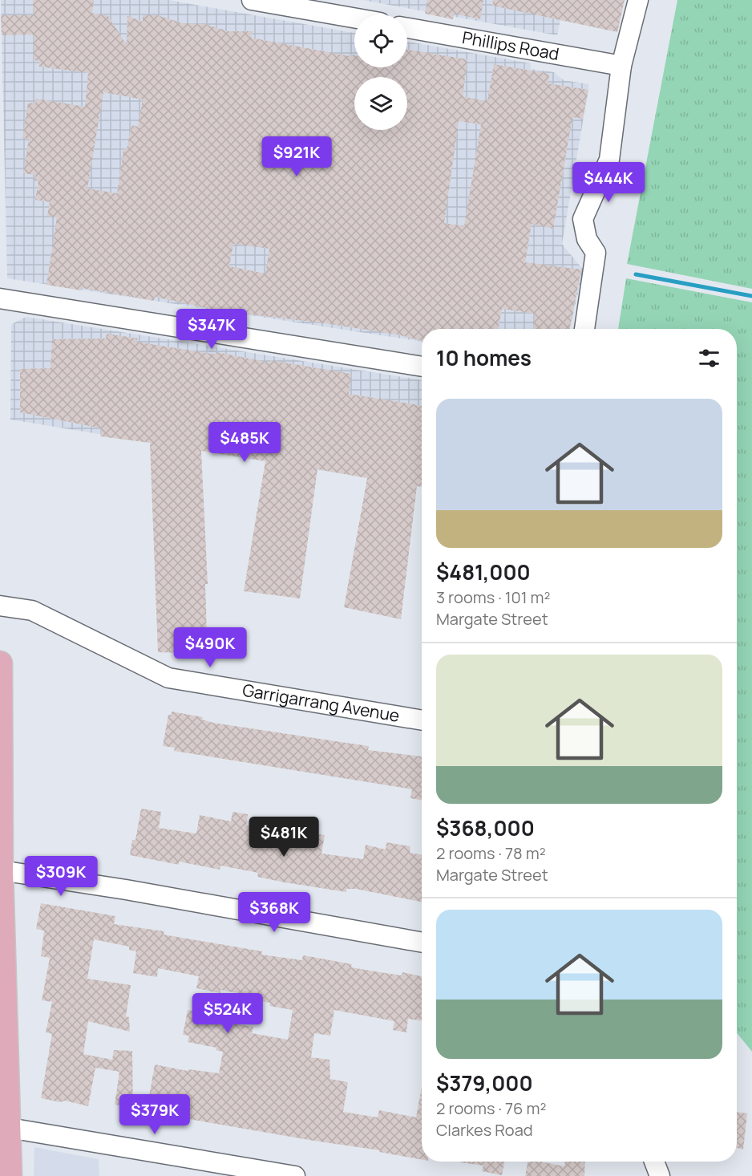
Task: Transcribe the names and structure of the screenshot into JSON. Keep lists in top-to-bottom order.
{
  "streets": {
    "street": ["Phillips Road", "Garrigarrang Avenue"]
  },
  "page": {
    "price": [
      "$921K",
      "$444K",
      "$347K",
      "$485K",
      "$490K",
      "$481K",
      "$309K",
      "$368K",
      "$524K",
      "$379K"
    ],
    "heading": "10 homes",
    "list": [
      {
        "name": "$481,000",
        "note": "3 rooms · 101 m² · Margate Street"
      },
      {
        "name": "$368,000",
        "note": "2 rooms · 78 m² · Margate Street"
      },
      {
        "name": "$379,000",
        "note": "2 rooms · 76 m² · Clarkes Road"
      }
    ]
  }
}
